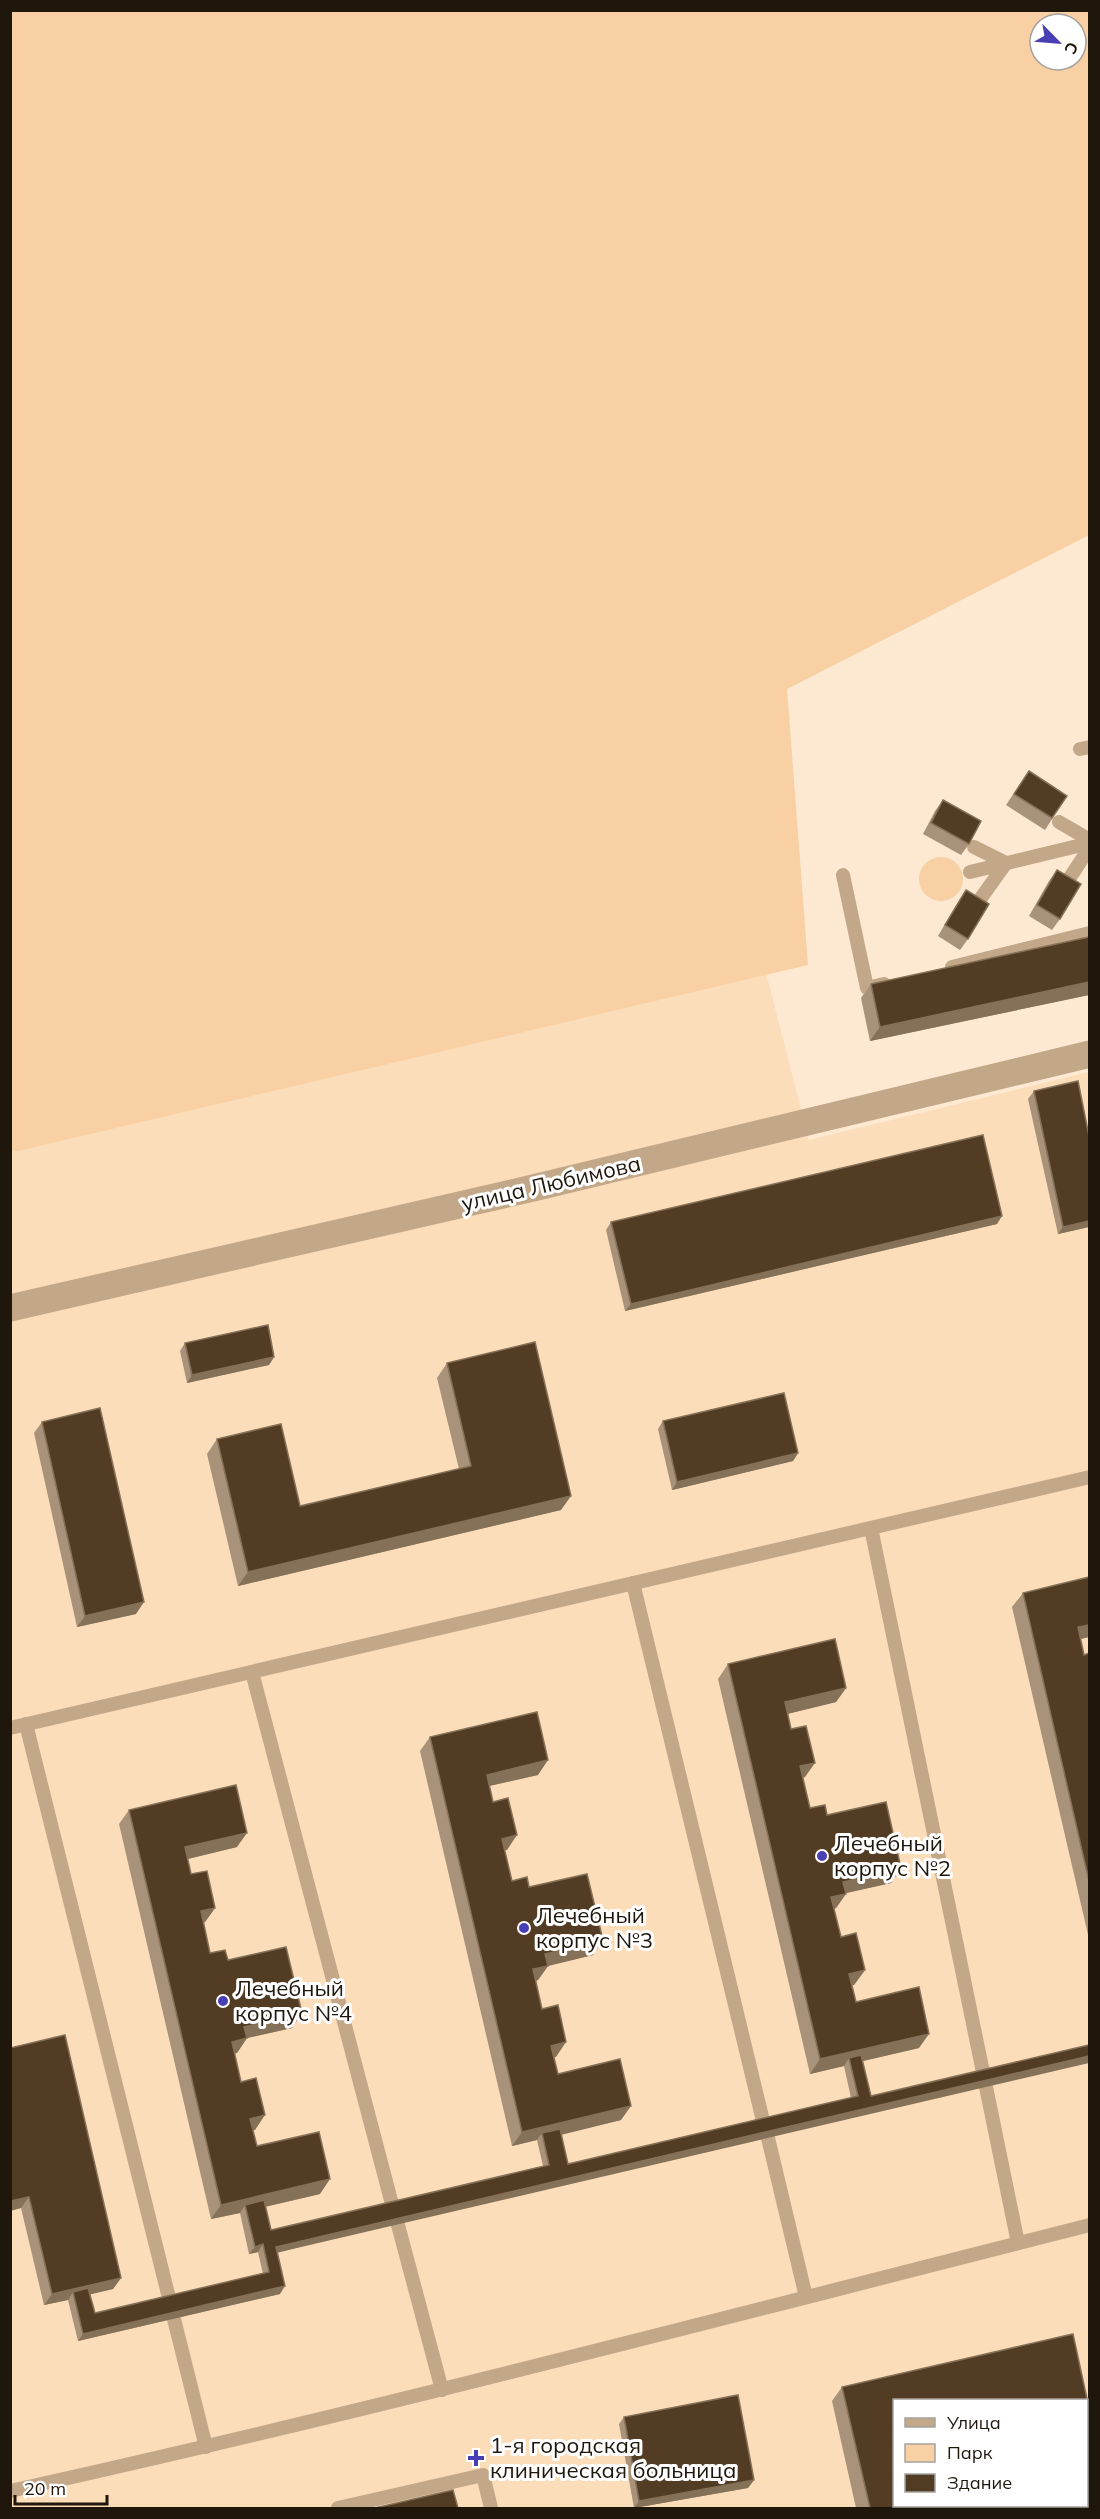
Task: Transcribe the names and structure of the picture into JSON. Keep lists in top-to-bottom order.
{
  "streets": {
    "street": ["улица Любимова"]
  },
  "places": {
    "other": ["Лечебный корпус №2", "Лечебный корпус №3", "Лечебный корпус №4"],
    "health": ["1-я городская клиническая больница"]
  },
  "legend": ["Улица", "Парк", "Здание"],
  "scale_bar": "20 m",
  "north": "bottom right"
}
